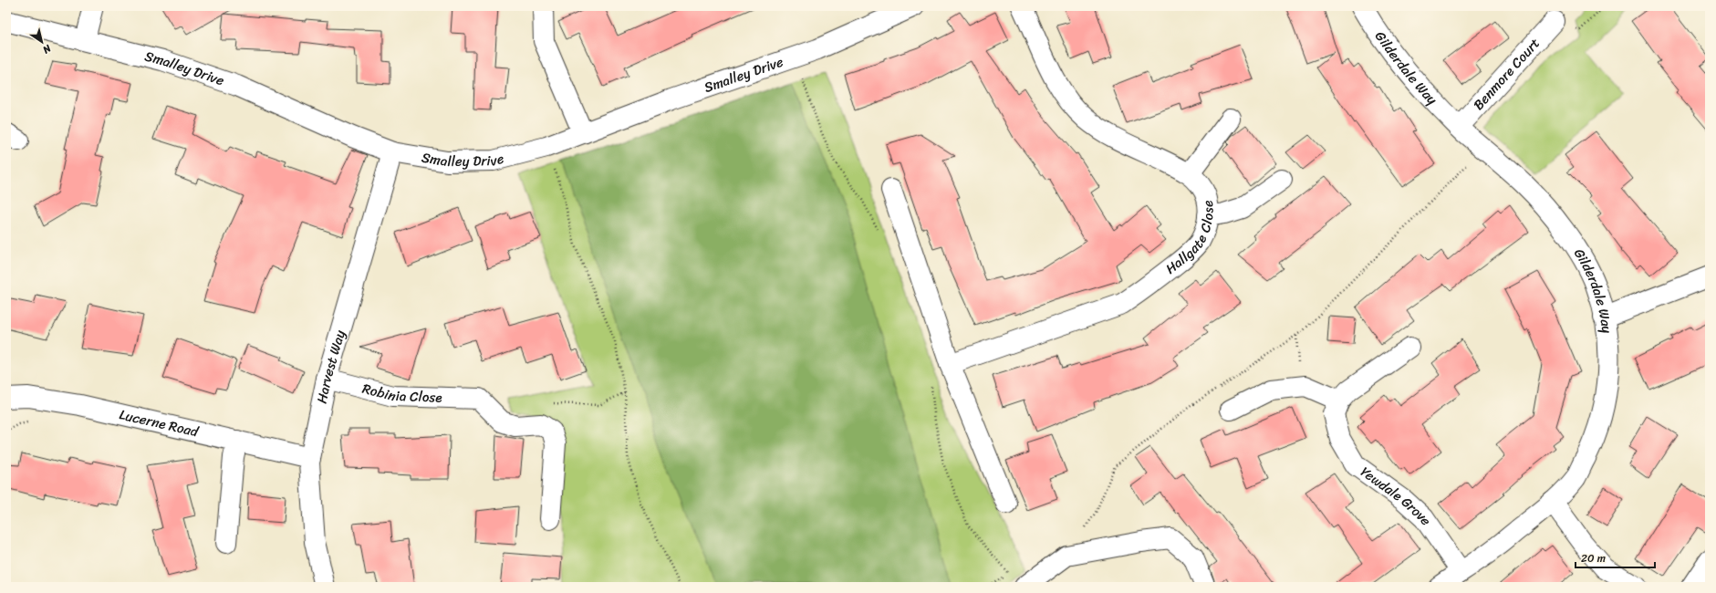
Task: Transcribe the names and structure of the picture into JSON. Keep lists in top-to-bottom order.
{
  "streets": {
    "street": [
      "Gilderdale Way",
      "Smalley Drive",
      "Benmore Court",
      "Hallgate Close",
      "Harvest Way",
      "Robinia Close",
      "Lucerne Road",
      "Yewdale Grove"
    ]
  },
  "crossings": [
    ["Gilderdale Way", "Benmore Court"],
    ["Gilderdale Way", "Yewdale Grove"],
    ["Smalley Drive", "Harvest Way"],
    ["Harvest Way", "Robinia Close"],
    ["Harvest Way", "Lucerne Road"]
  ],
  "scale_bar": "20 m",
  "north": "bottom right"
}
